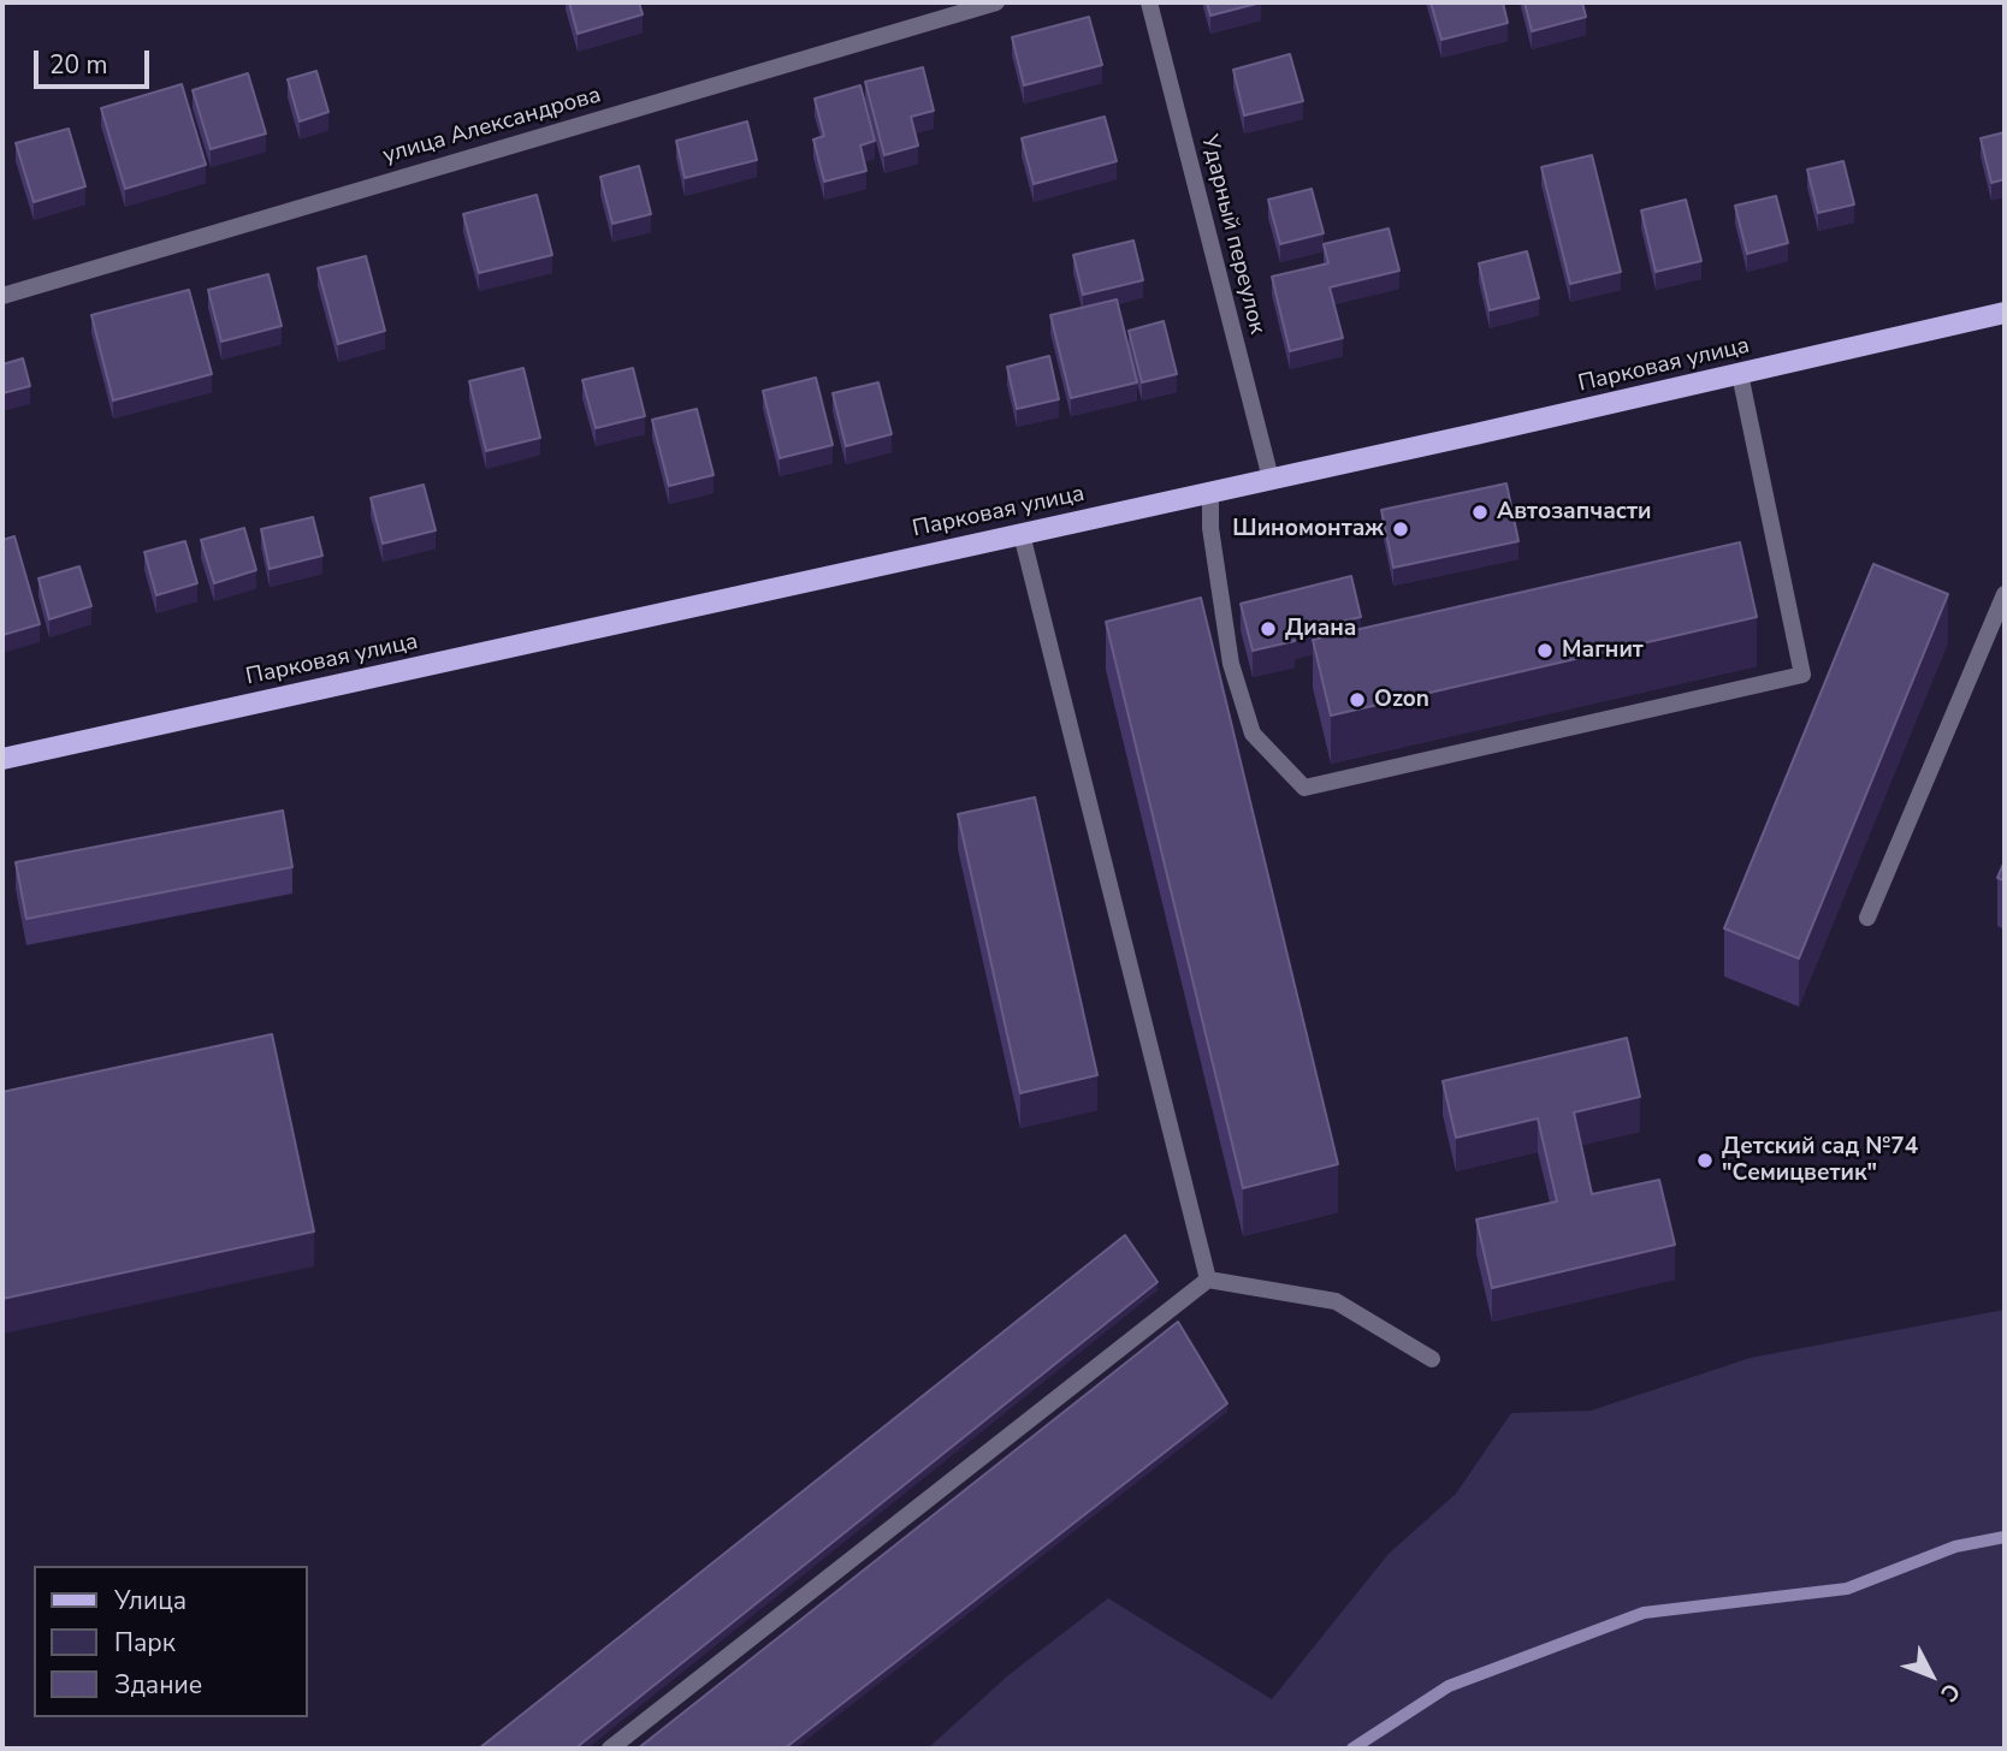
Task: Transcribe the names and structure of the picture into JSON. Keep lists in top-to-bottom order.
{
  "streets": {
    "main road": ["Парковая улица"],
    "street": ["улица Александрова", "Ударный переулок"]
  },
  "crossings": [
    ["Ударный переулок", "Парковая улица"]
  ],
  "places": [
    "Автозапчасти",
    "Шиномонтаж",
    "Диана",
    "Магнит",
    "Ozon",
    "Детский сад №74 \"Семицветик\""
  ],
  "legend": ["Улица", "Парк", "Здание"],
  "scale_bar": "20 m",
  "north": "bottom right"
}
